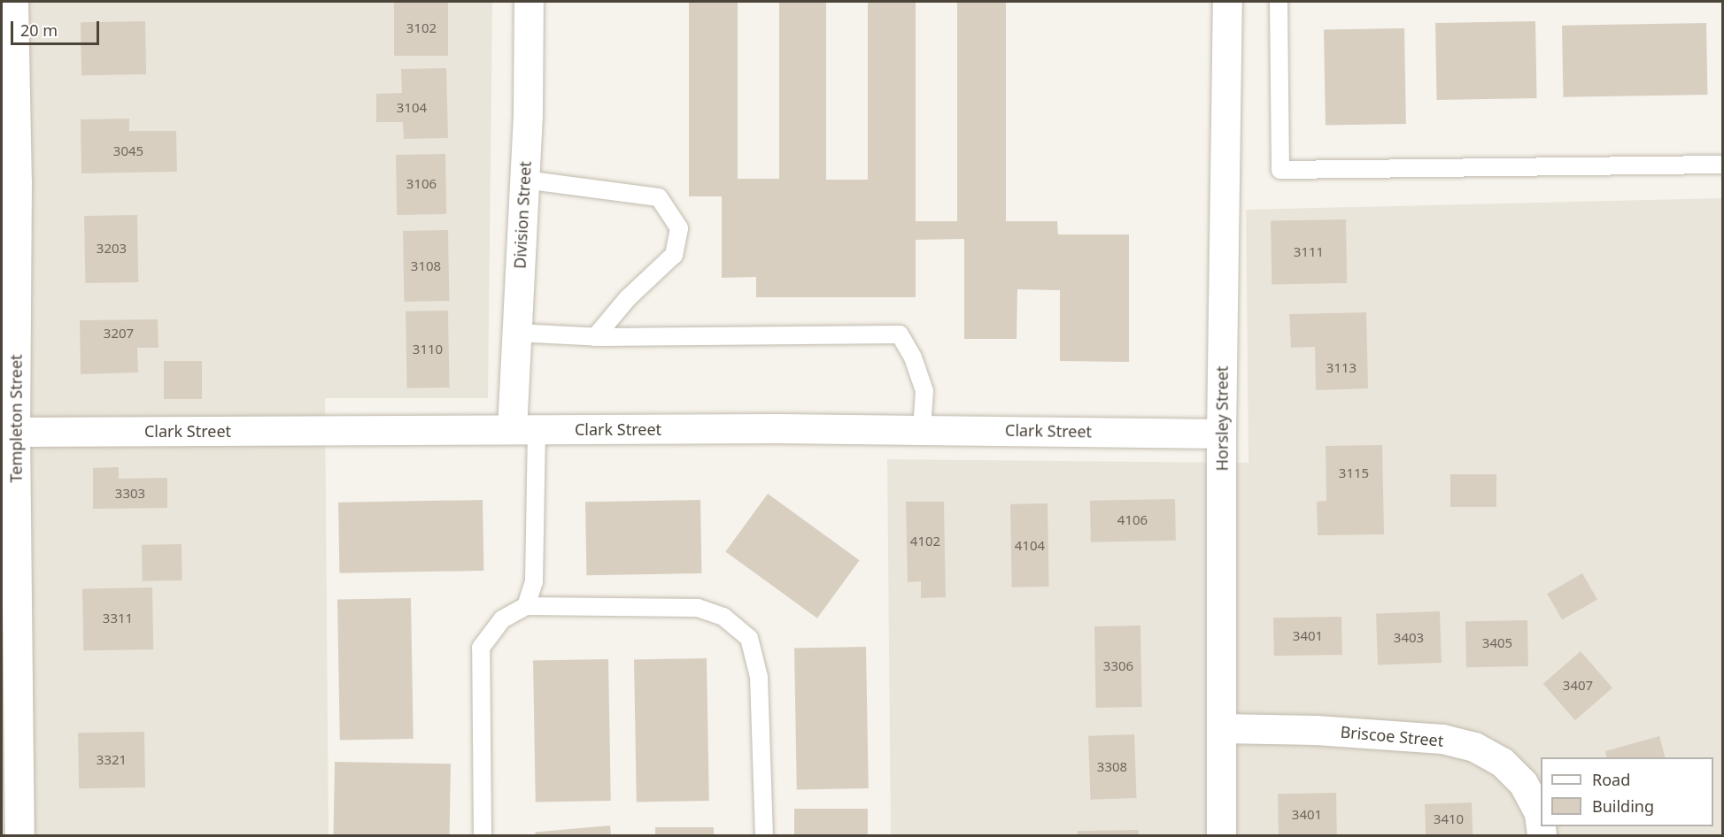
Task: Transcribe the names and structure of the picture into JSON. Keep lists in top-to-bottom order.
{
  "streets": {
    "street": [
      "Division Street",
      "Templeton Street",
      "Horsley Street",
      "Clark Street",
      "Briscoe Street"
    ]
  },
  "crossings": [
    ["Division Street", "Clark Street"],
    ["Templeton Street", "Clark Street"],
    ["Horsley Street", "Clark Street"],
    ["Horsley Street", "Briscoe Street"]
  ],
  "house_numbers": [
    "3102",
    "3104",
    "3045",
    "3106",
    "3203",
    "3111",
    "3108",
    "3207",
    "3110",
    "3113",
    "3115",
    "3303",
    "4106",
    "4102",
    "4104",
    "3311",
    "3401",
    "3403",
    "3405",
    "3306",
    "3407",
    "3321",
    "3308",
    "3401",
    "3410"
  ],
  "legend": ["Road", "Building"],
  "scale_bar": "20 m"
}
